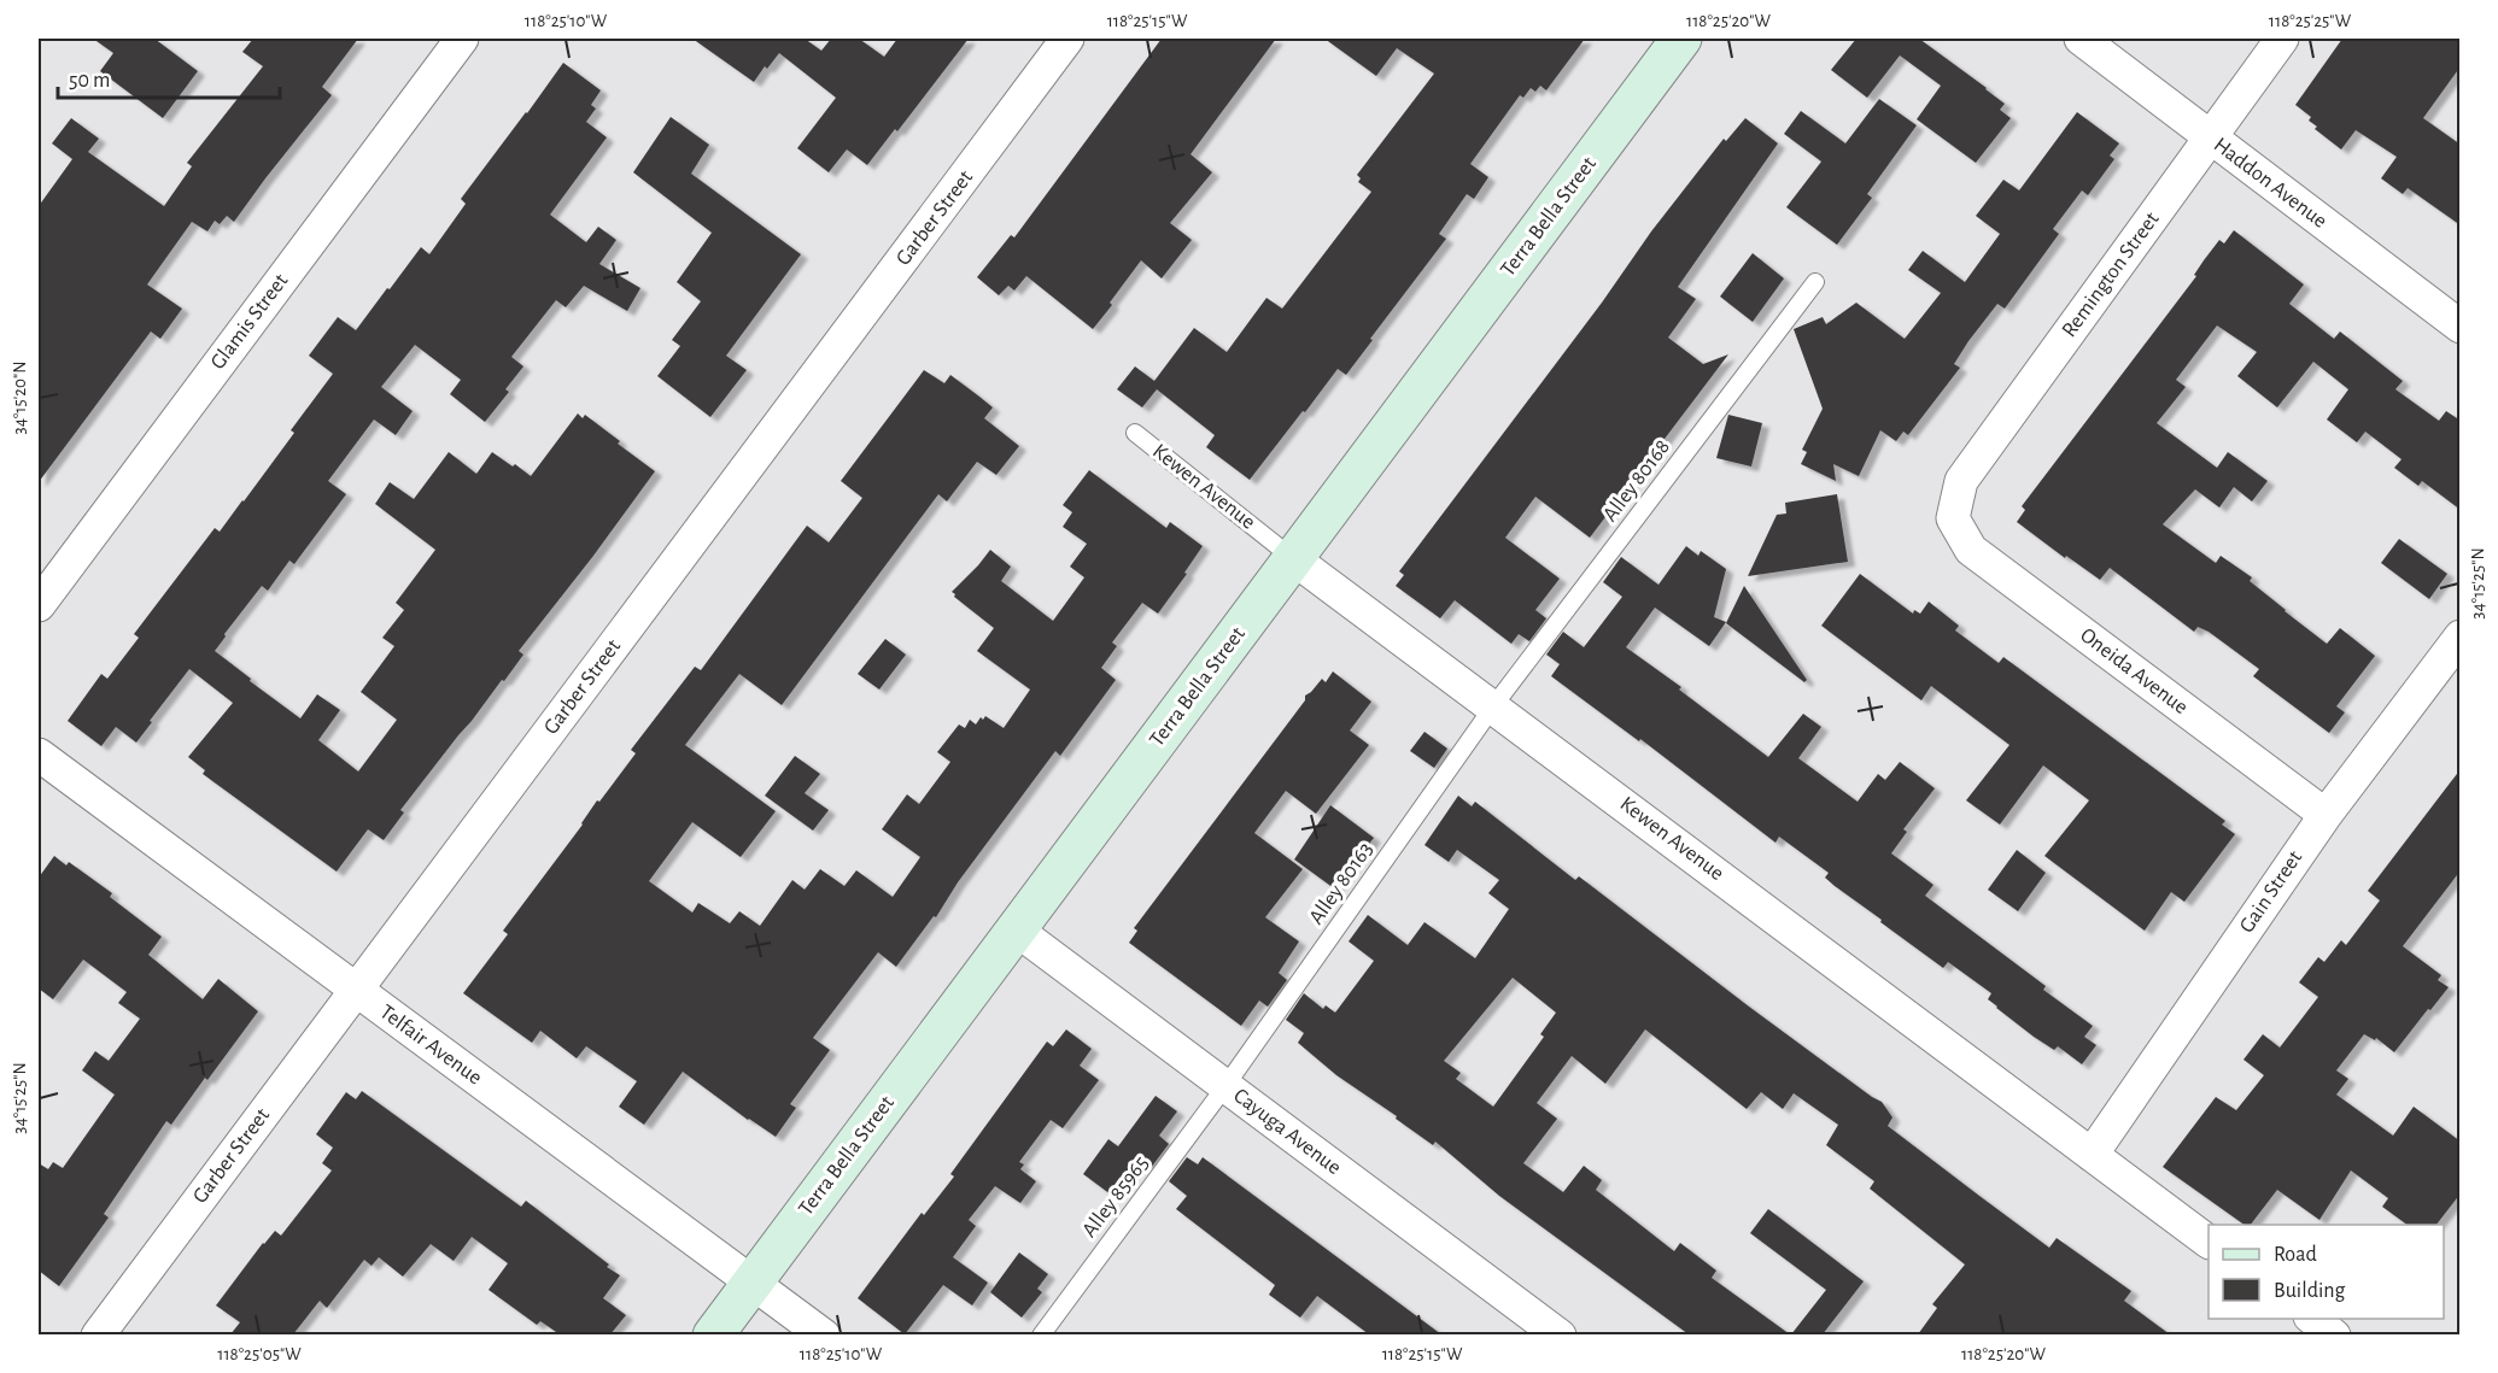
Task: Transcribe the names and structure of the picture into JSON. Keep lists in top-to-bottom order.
{
  "streets": {
    "main road": ["Terra Bella Street"],
    "street": [
      "Haddon Avenue",
      "Garber Street",
      "Remington Street",
      "Glamis Street",
      "Kewen Avenue",
      "Oneida Avenue",
      "Gain Street",
      "Telfair Avenue",
      "Cayuga Avenue"
    ],
    "lane": ["Alley 80168", "Alley 80163", "Alley 85965"]
  },
  "crossings": [
    ["Haddon Avenue", "Remington Street"],
    ["Terra Bella Street", "Kewen Avenue"],
    ["Terra Bella Street", "Telfair Avenue"],
    ["Terra Bella Street", "Cayuga Avenue"],
    ["Garber Street", "Telfair Avenue"],
    ["Remington Street", "Oneida Avenue"],
    ["Alley 80168", "Kewen Avenue"],
    ["Alley 80168", "Alley 80163"],
    ["Kewen Avenue", "Alley 80163"],
    ["Kewen Avenue", "Gain Street"],
    ["Oneida Avenue", "Gain Street"],
    ["Alley 80163", "Cayuga Avenue"],
    ["Alley 80163", "Alley 85965"],
    ["Cayuga Avenue", "Alley 85965"]
  ],
  "legend": ["Road", "Building"],
  "scale_bar": "50 m",
  "coordinates": [
    "118°25'10\"W",
    "118°25'15\"W",
    "118°25'20\"W",
    "118°25'25\"W",
    "34°15'20\"N",
    "34°15'25\"N",
    "118°25'05\"W"
  ]
}
